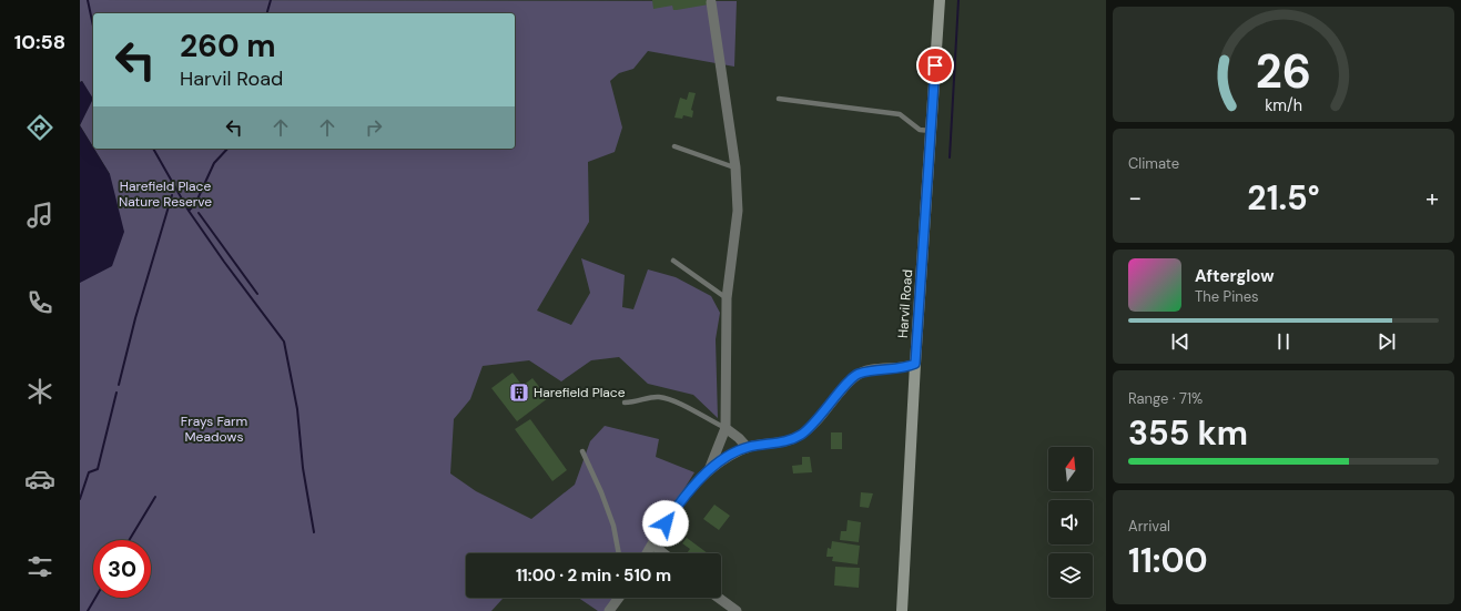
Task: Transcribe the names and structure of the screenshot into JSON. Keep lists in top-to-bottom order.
{
  "streets": {
    "street": ["Harvil Road"]
  },
  "parks": ["Harefield Place Nature Reserve", "Frays Farm Meadows"],
  "places": {
    "building": ["Harefield Place"]
  },
  "north": "top",
  "page": {
    "tabs": "10:58",
    "turn": ["260 m", "Harvil Road"],
    "tile": [
      "Climate",
      ["Range · 71%", "355 km"],
      ["Arrival", "11:00"]
    ],
    "heat": ["−", "21.5°", "+"],
    "song": ["Afterglow", "The Pines"],
    "limit": "30",
    "trip": "11:00 · 2 min · 510 m",
    "gauge": ["26", "km/h"]
  }
}
